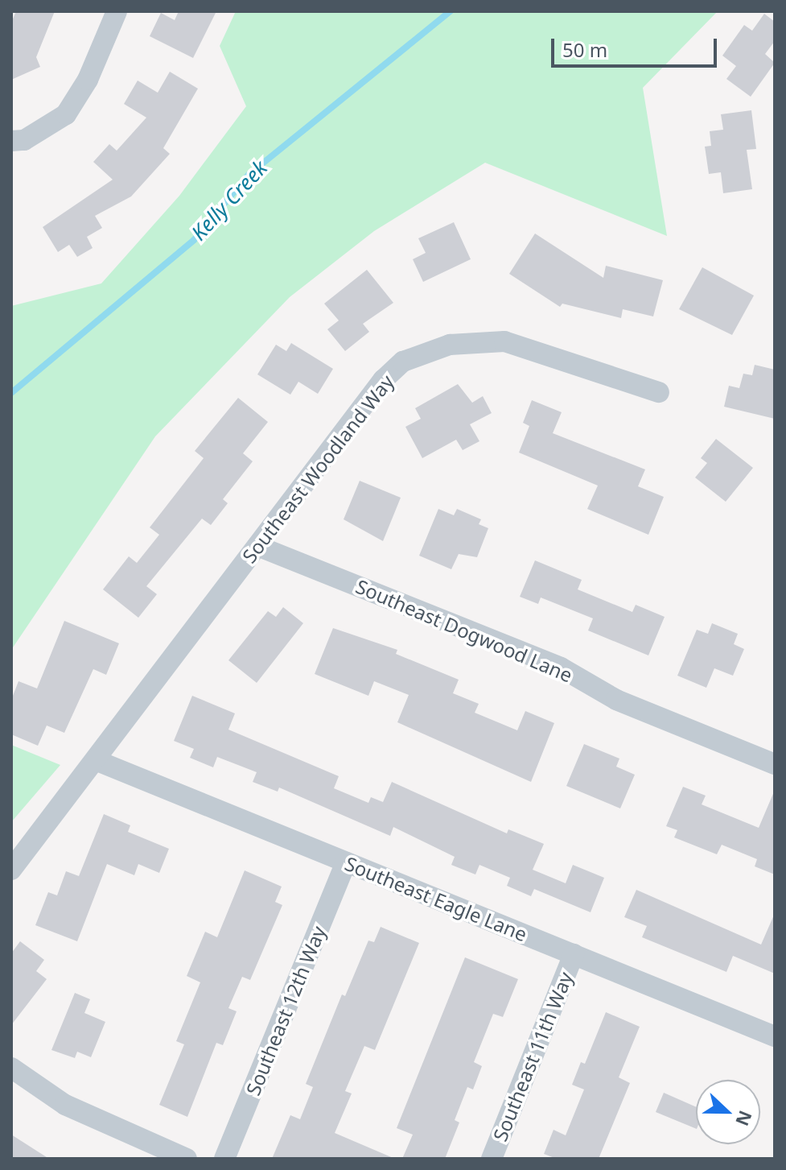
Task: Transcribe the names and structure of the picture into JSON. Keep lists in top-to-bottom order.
{
  "streets": {
    "street": [
      "Southeast Woodland Way",
      "Southeast Dogwood Lane",
      "Southeast Eagle Lane",
      "Southeast 12th Way",
      "Southeast 11th Way"
    ]
  },
  "crossings": [
    ["Southeast Woodland Way", "Southeast Dogwood Lane"],
    ["Southeast Woodland Way", "Southeast Eagle Lane"],
    ["Southeast Eagle Lane", "Southeast 12th Way"],
    ["Southeast Eagle Lane", "Southeast 11th Way"]
  ],
  "water": ["Kelly Creek"],
  "scale_bar": "50 m",
  "north": "right"
}
